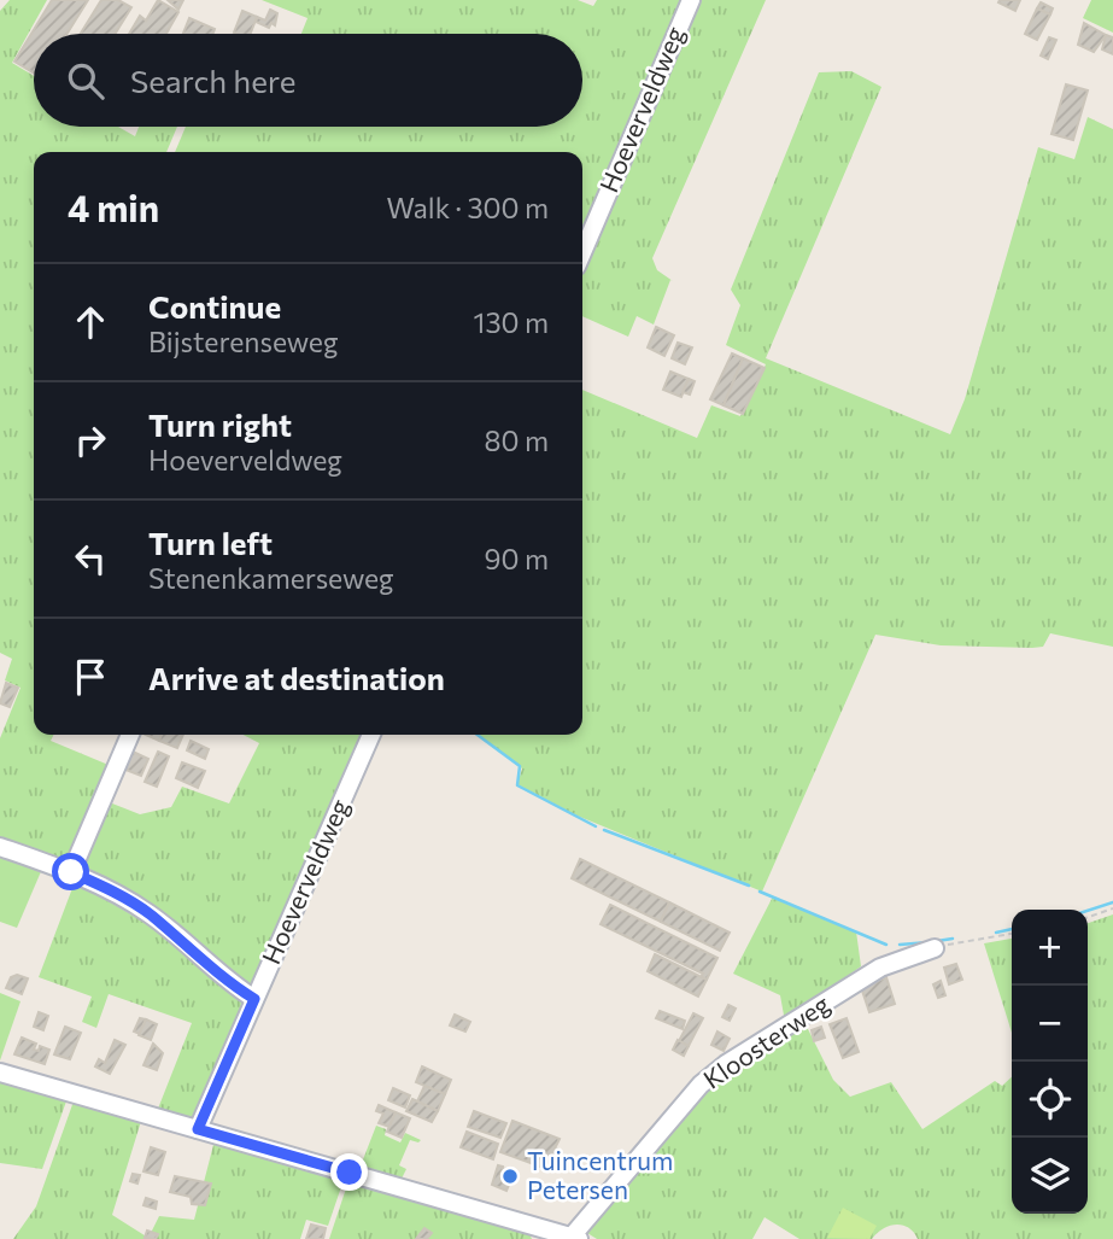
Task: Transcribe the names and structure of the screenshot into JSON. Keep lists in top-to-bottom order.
{
  "streets": {
    "street": ["Hoeverveldweg", "Kloosterweg"]
  },
  "places": ["Tuincentrum Petersen"],
  "page": {
    "search": "Search here",
    "heading": ["4 min", "Walk · 300 m"],
    "list": [
      ["Continue", "Bijsterenseweg", "130 m"],
      ["Turn right", "Hoeverveldweg", "80 m"],
      ["Turn left", "Stenenkamerseweg", "90 m"],
      "Arrive at destination"
    ],
    "map_buttons": ["+", "−"]
  }
}
